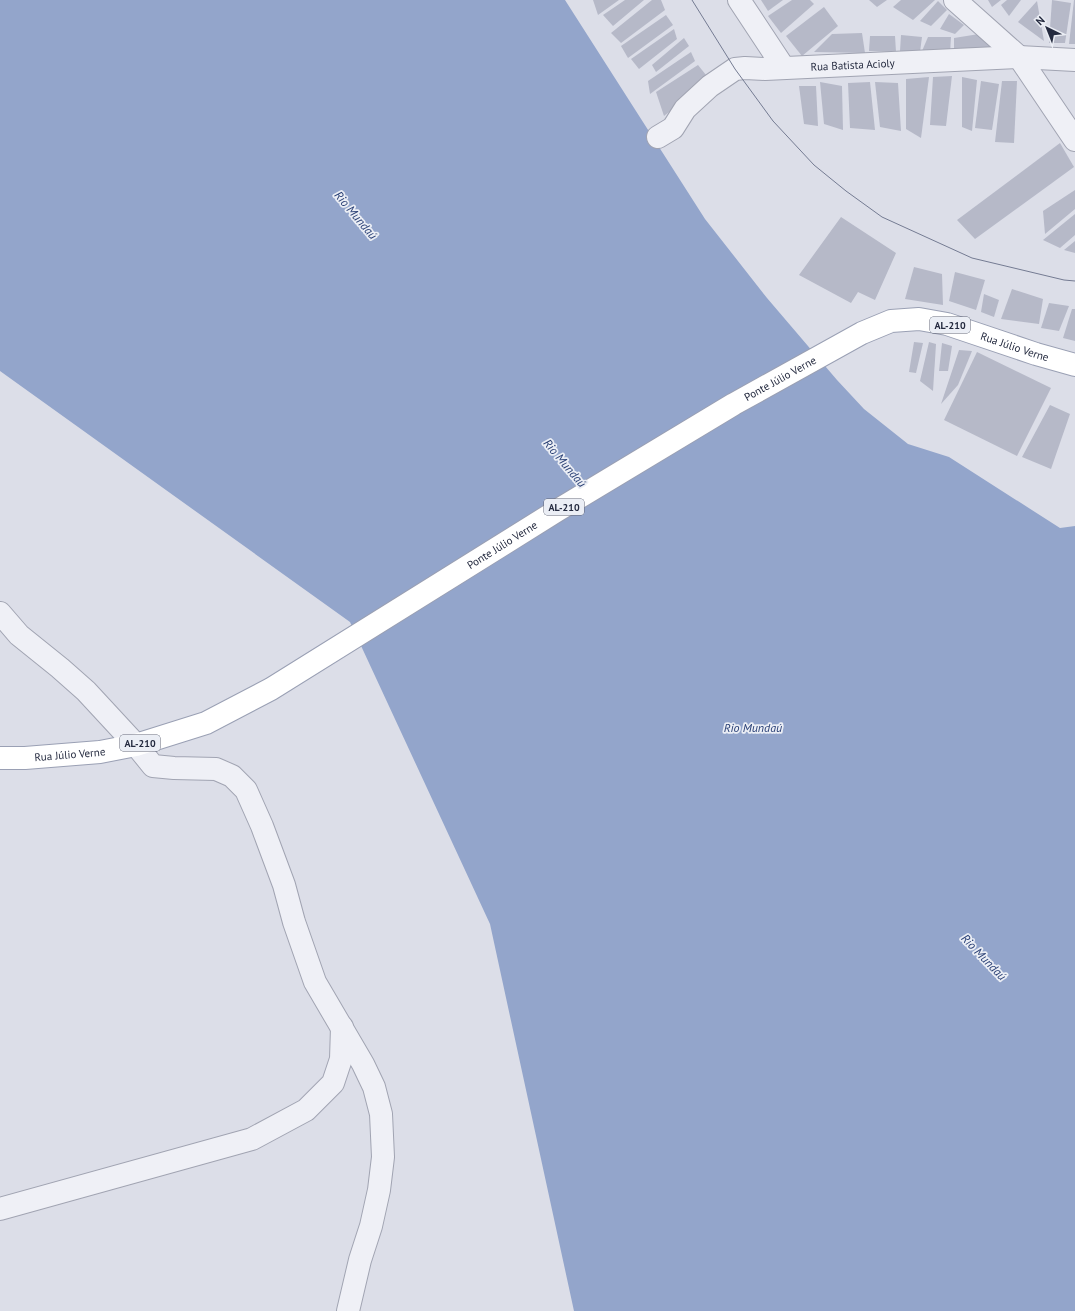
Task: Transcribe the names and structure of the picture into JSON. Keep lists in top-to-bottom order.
{
  "streets": {
    "main road": ["AL-210", "Rua Júlio Verne", "Ponte Júlio Verne"],
    "street": ["Rua Batista Acioly"]
  },
  "crossings": [
    ["Rua Júlio Verne", "Ponte Júlio Verne"]
  ],
  "water": ["Rio Mundaú"],
  "north": "top left"
}
